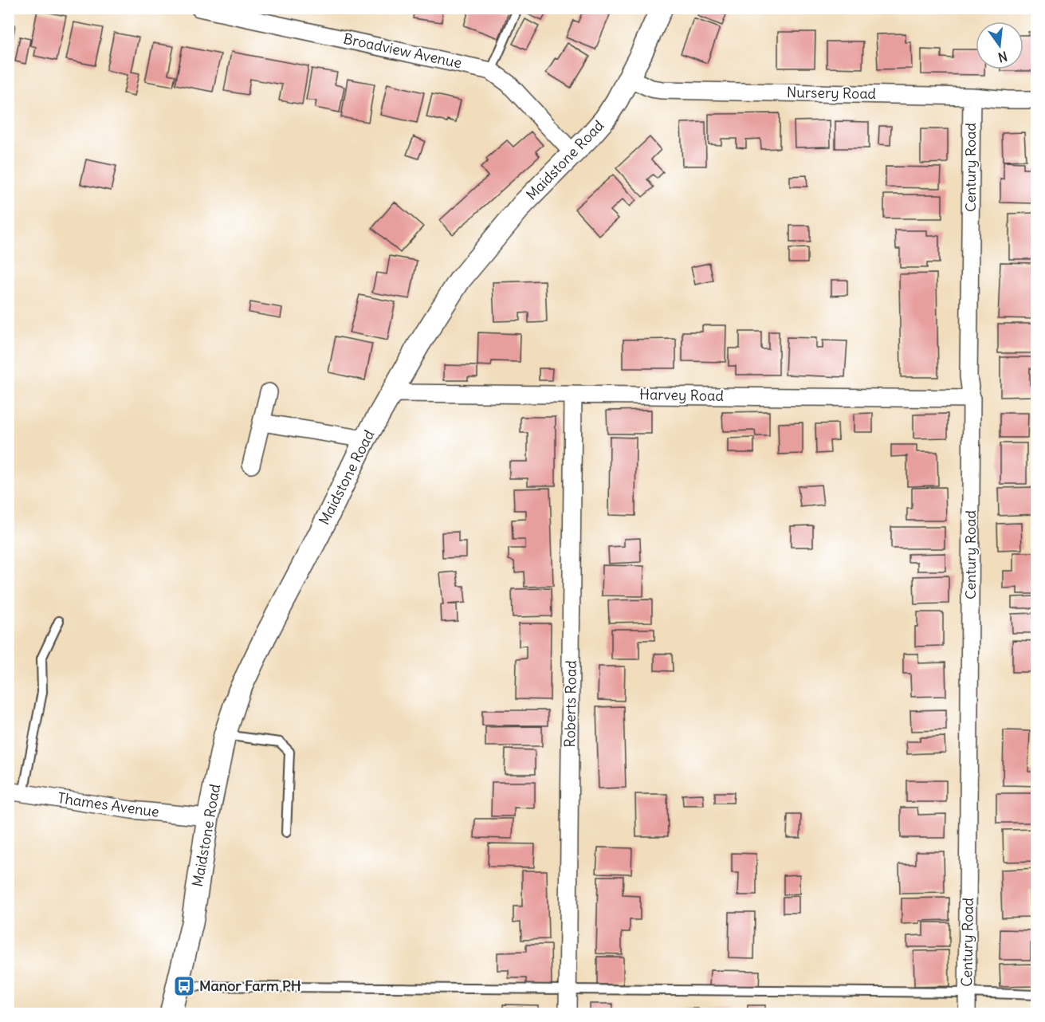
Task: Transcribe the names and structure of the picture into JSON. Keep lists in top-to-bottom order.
{
  "streets": {
    "street": [
      "Broadview Avenue",
      "Nursery Road",
      "Maidstone Road",
      "Century Road",
      "Harvey Road",
      "Roberts Road",
      "Thames Avenue"
    ]
  },
  "crossings": [
    ["Broadview Avenue", "Maidstone Road"],
    ["Nursery Road", "Maidstone Road"],
    ["Nursery Road", "Century Road"],
    ["Maidstone Road", "Harvey Road"],
    ["Maidstone Road", "Thames Avenue"],
    ["Century Road", "Harvey Road"],
    ["Harvey Road", "Roberts Road"]
  ],
  "places": {
    "bus stop": ["Manor Farm PH"]
  },
  "north": "bottom"
}
